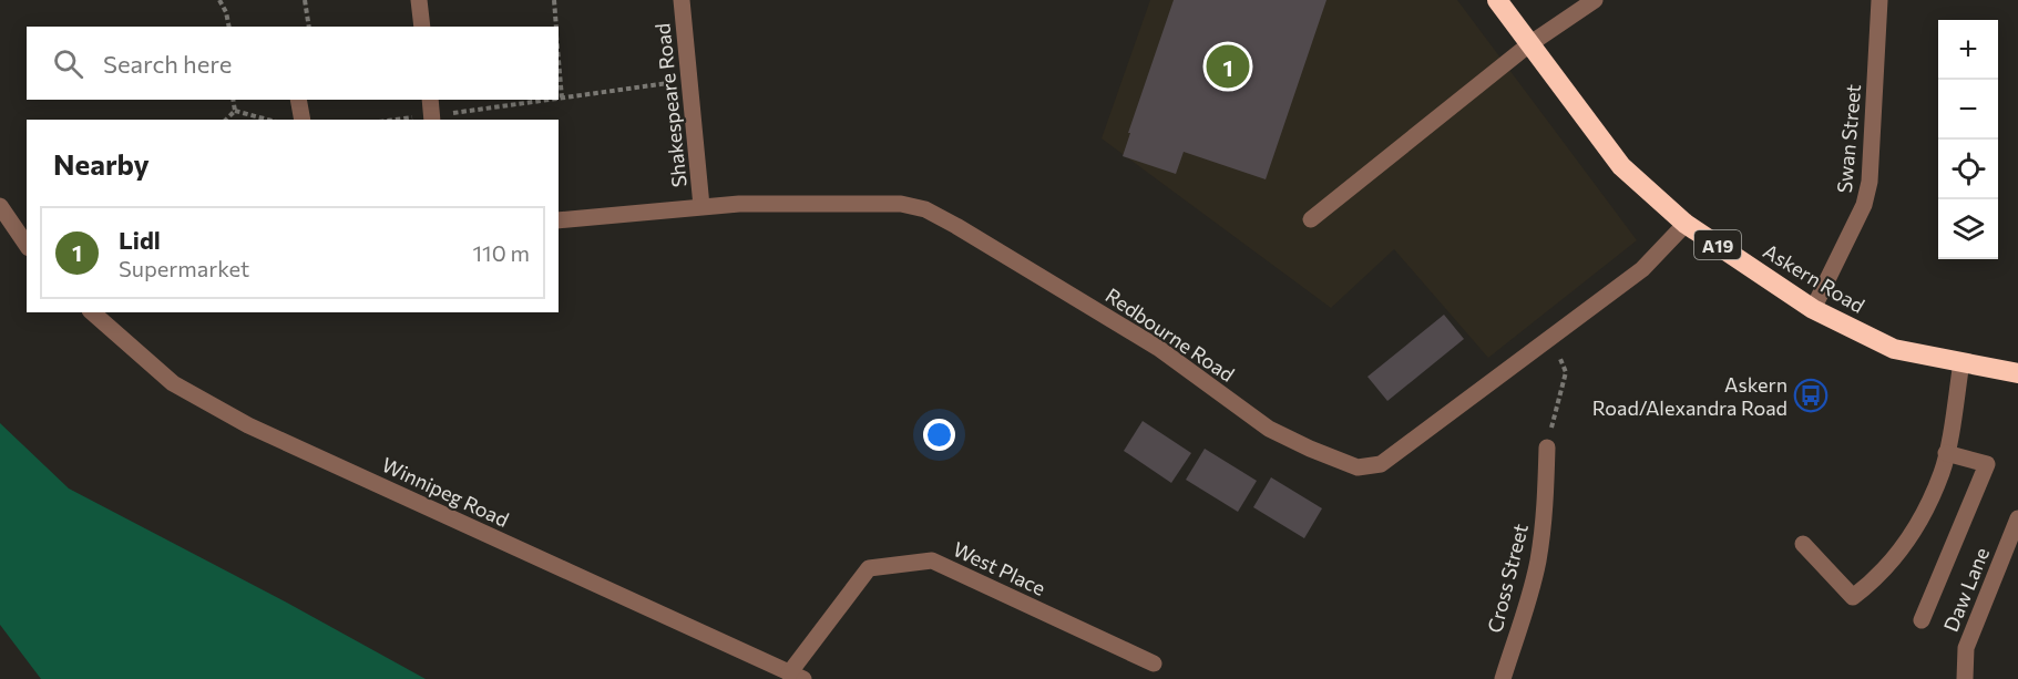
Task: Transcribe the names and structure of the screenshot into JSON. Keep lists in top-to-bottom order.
{
  "streets": {
    "highway": ["A19", "Askern Road"],
    "street": [
      "Shakespeare Road",
      "Swan Street",
      "Redbourne Road",
      "Winnipeg Road",
      "West Place",
      "Cross Street",
      "Daw Lane"
    ]
  },
  "crossings": [
    ["Shakespeare Road", "Redbourne Road"],
    ["Swan Street", "Askern Road"],
    ["Askern Road", "Redbourne Road"],
    ["Winnipeg Road", "West Place"]
  ],
  "places": {
    "bus stop": ["Askern Road/Alexandra Road"]
  },
  "page": {
    "map_buttons": ["+", "−"],
    "search": "Search here",
    "pins": "1",
    "heading": "Nearby",
    "list": [
      {
        "mark": "1",
        "name": "Lidl",
        "note": "Supermarket",
        "value": "110 m"
      }
    ]
  }
}
